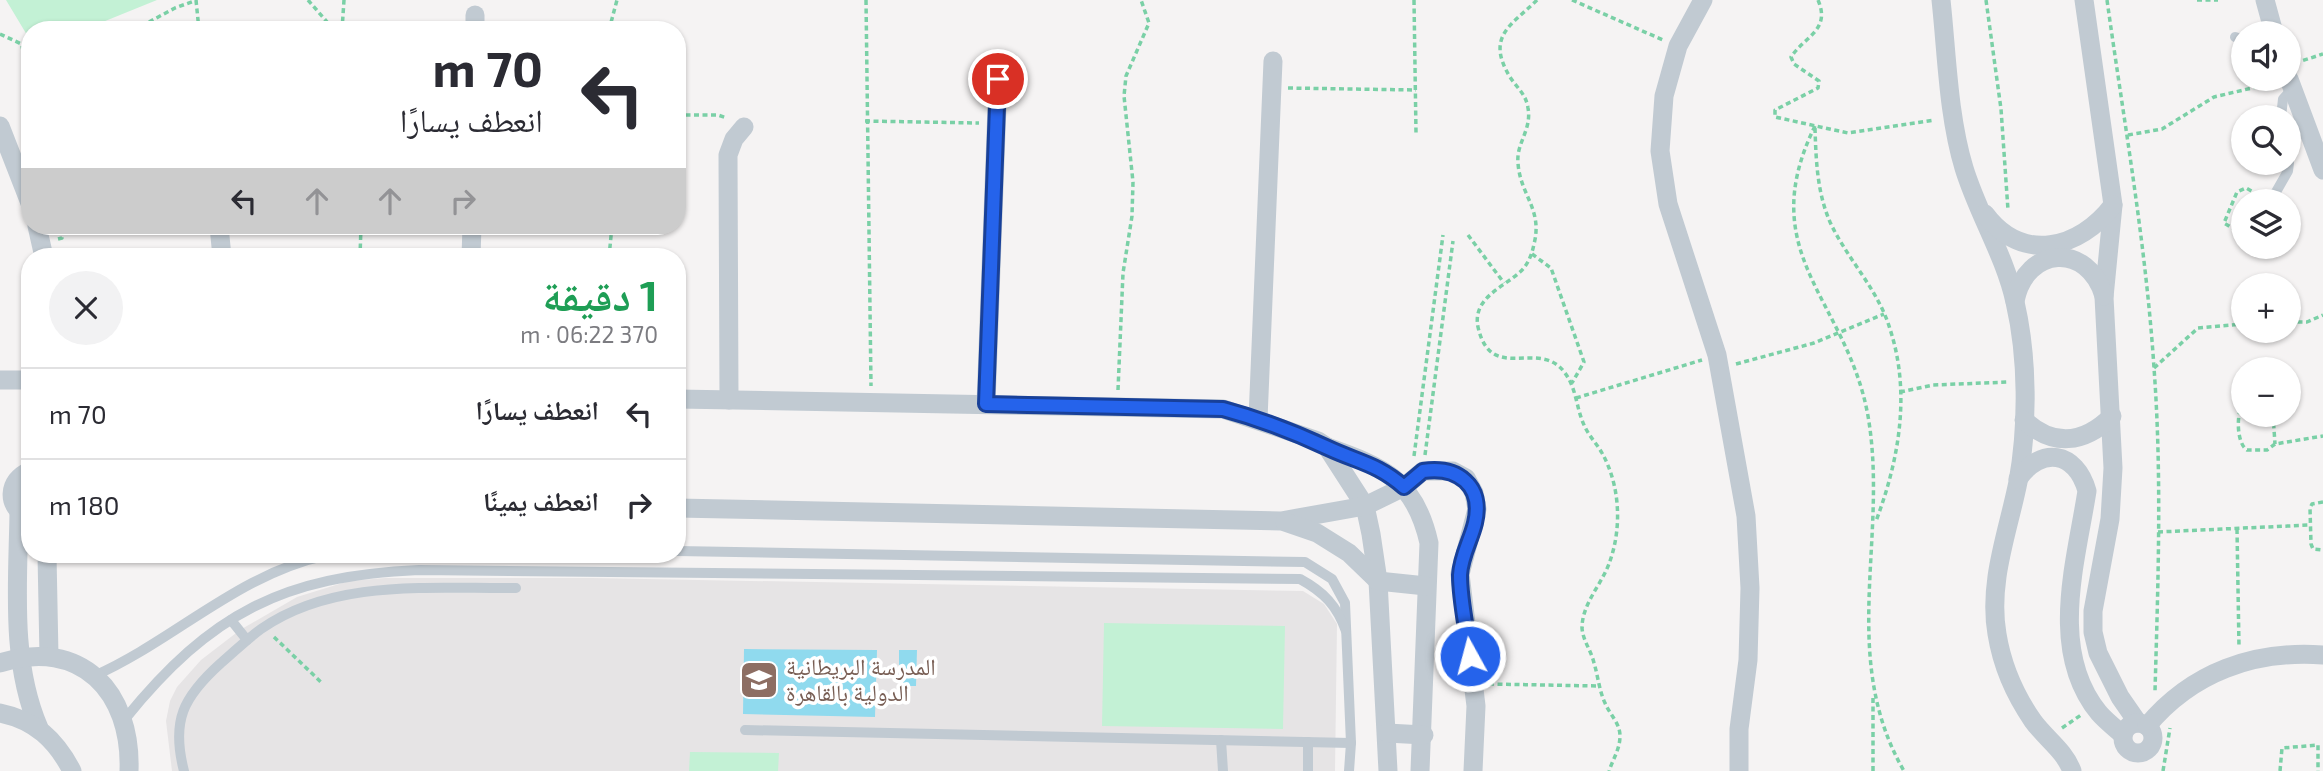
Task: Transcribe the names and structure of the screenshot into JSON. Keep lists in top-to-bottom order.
{
  "places": {
    "school or university": ["المدرسة البريطانية الدولية بالقاهرة"]
  },
  "page": {
    "map_buttons": ["+", "−"],
    "turn": ["70 m", "انعطف يسارًا"],
    "heading": ["1 دقيقة", "370 m · 06:22"],
    "list": [
      {
        "name": "انعطف يسارًا",
        "value": "70 m"
      },
      {
        "name": "انعطف يمينًا",
        "value": "180 m"
      }
    ]
  }
}
